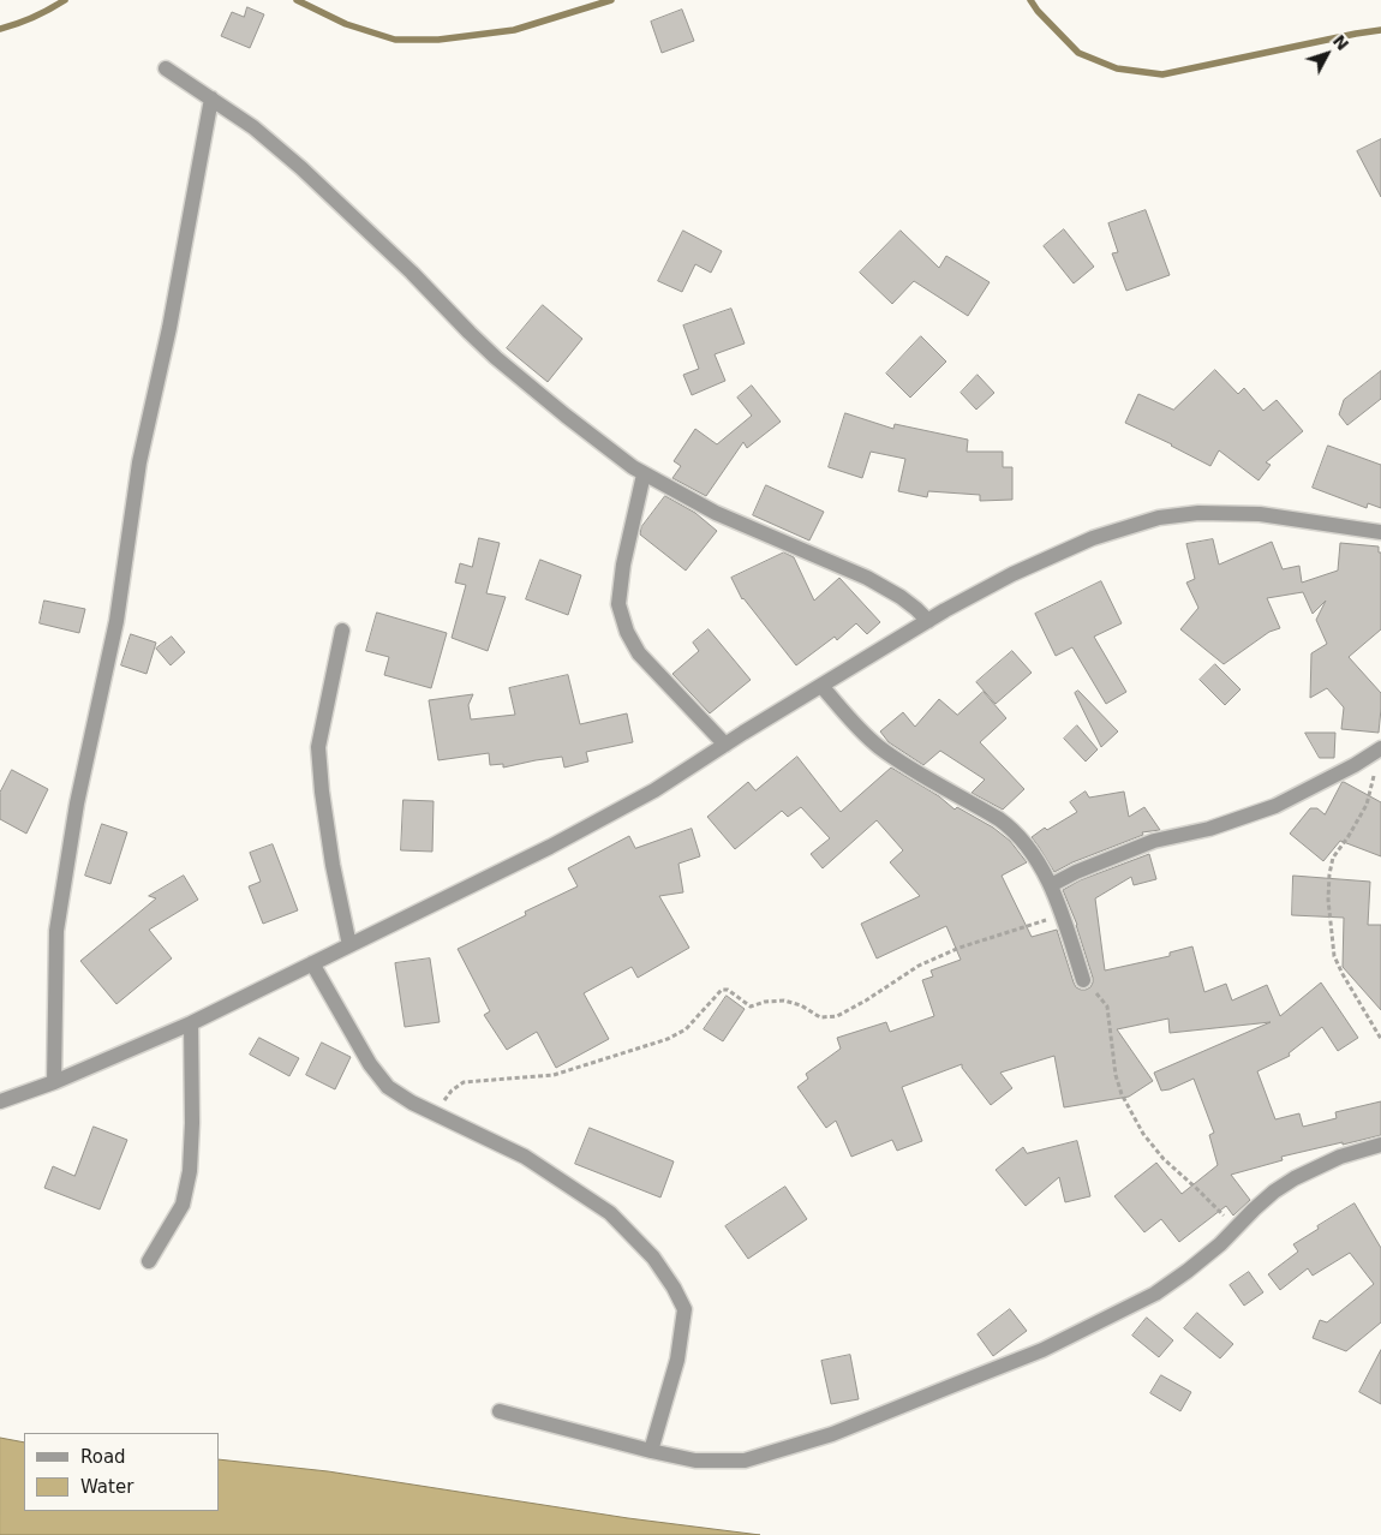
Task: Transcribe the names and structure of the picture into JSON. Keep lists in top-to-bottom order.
{
  "legend": ["Road", "Water"],
  "north": "top right"
}
